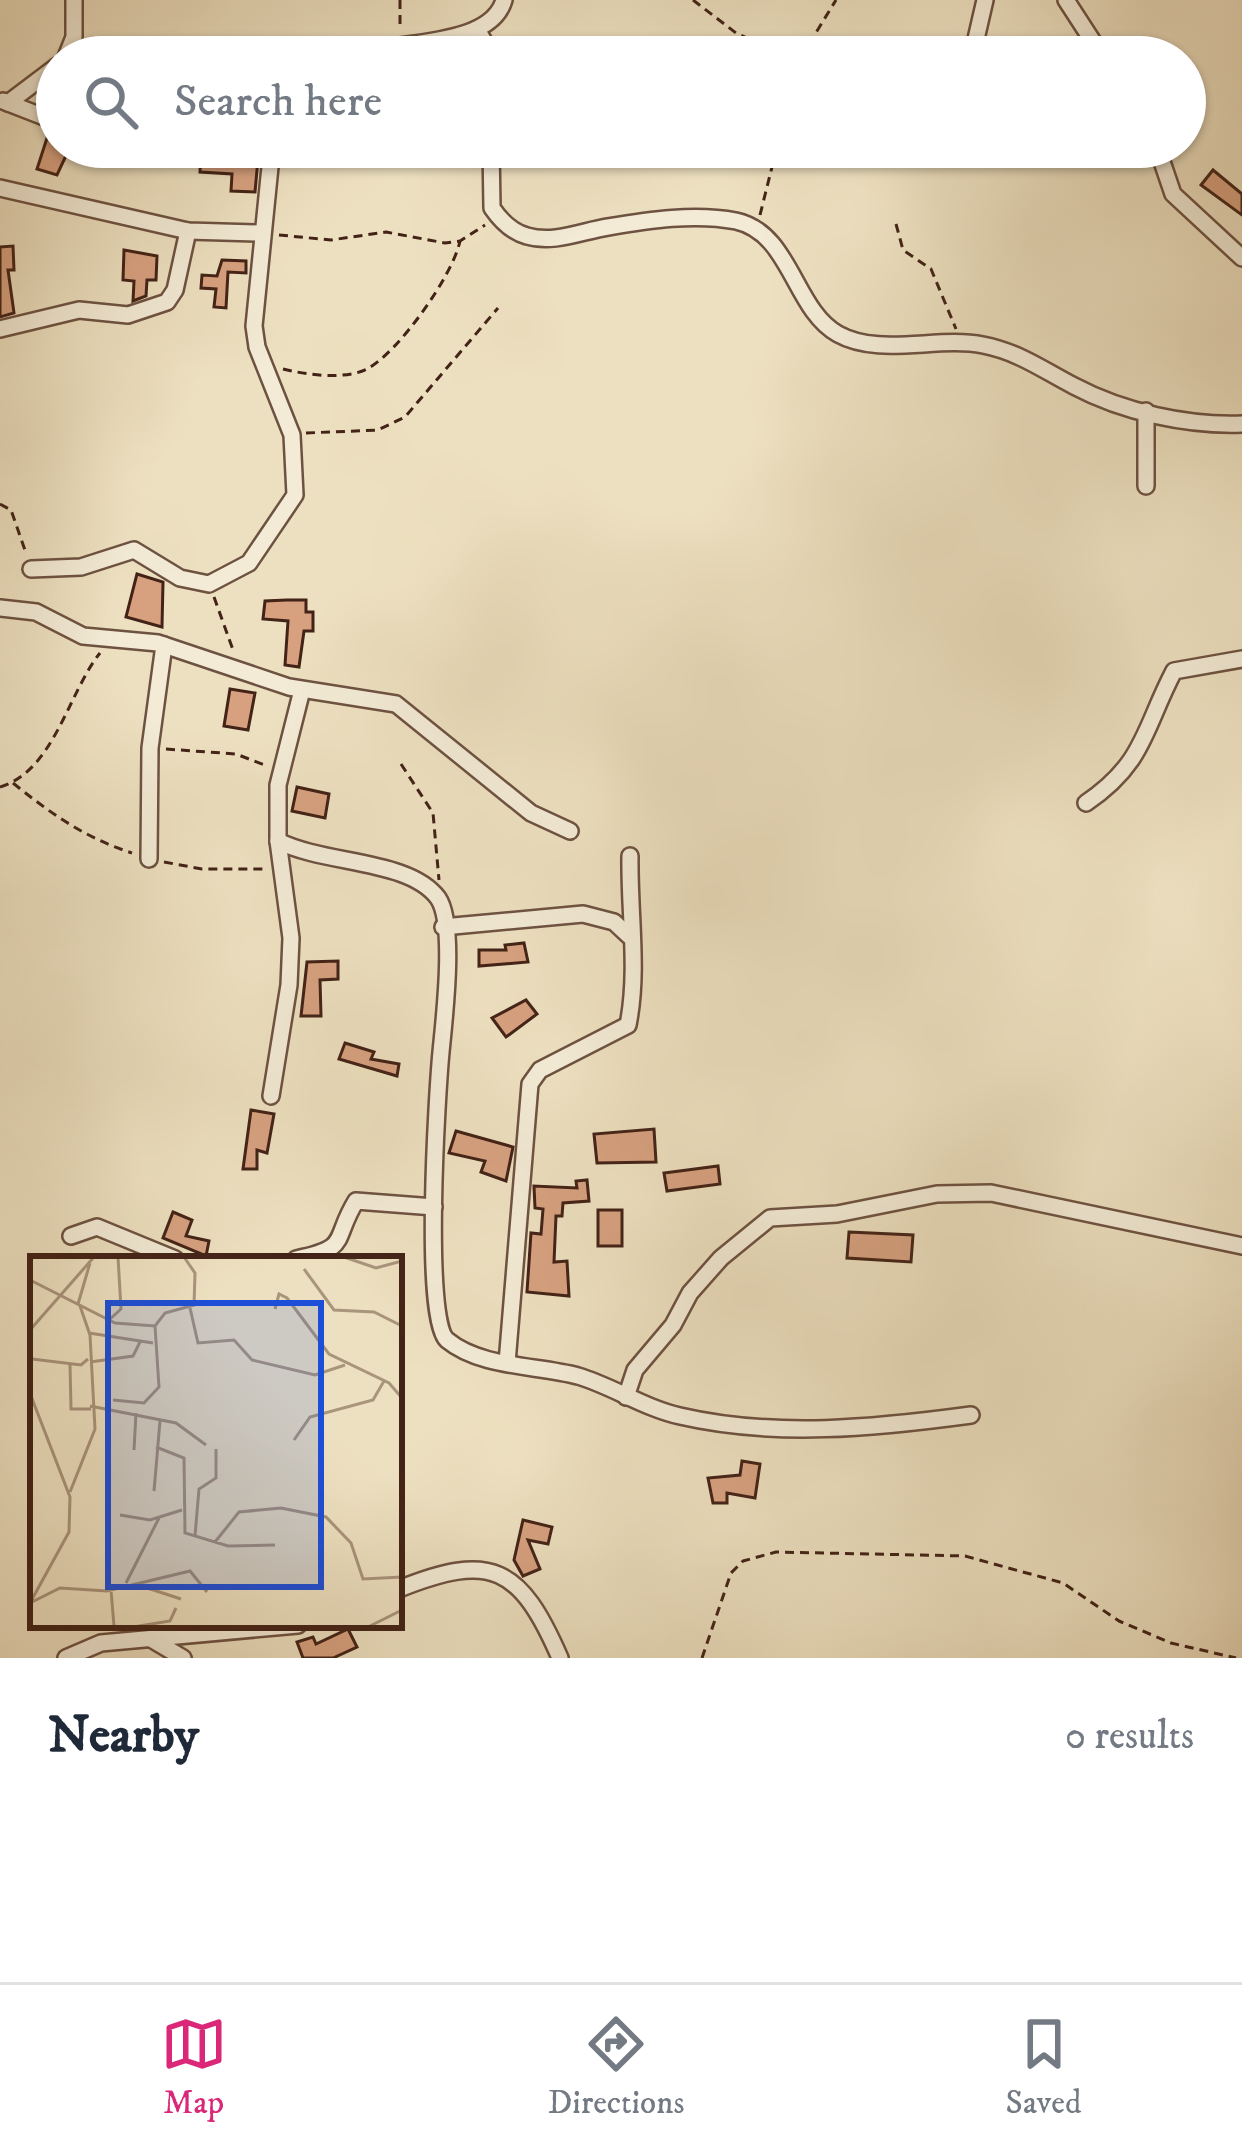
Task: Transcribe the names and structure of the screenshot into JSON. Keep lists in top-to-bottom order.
{
  "page": {
    "search": "Search here",
    "heading": ["Nearby", "0 results"],
    "nav": ["Map", "Directions", "Saved"]
  }
}
